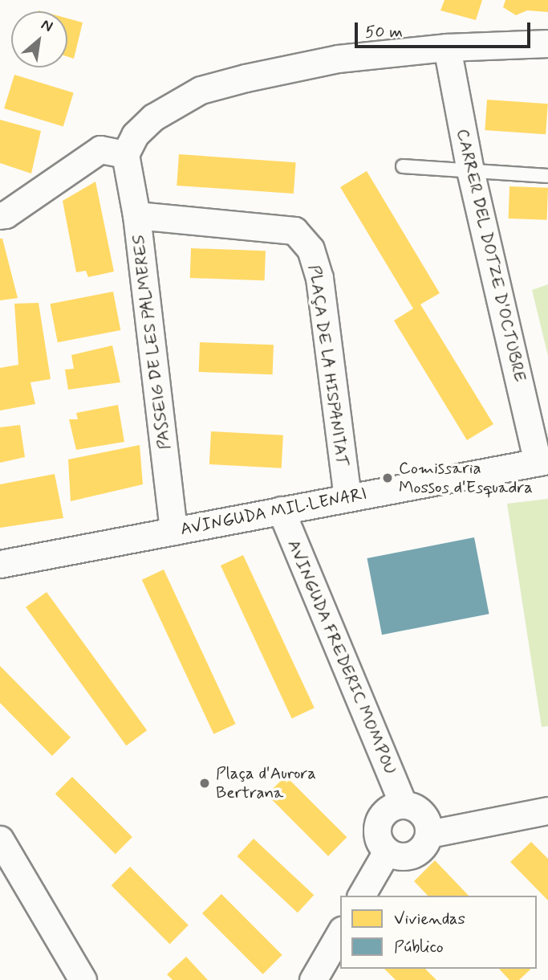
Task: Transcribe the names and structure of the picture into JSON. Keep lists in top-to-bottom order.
{
  "streets": {
    "street": [
      "CARRER DEL DOTZE D'OCTUBRE",
      "PASSEIG DE LES PALMERES",
      "PLAÇA DE LA HISPANITAT",
      "AVINGUDA MIL·LENARI",
      "AVINGUDA FREDERIC MOMPOU"
    ]
  },
  "crossings": [
    ["CARRER DEL DOTZE D'OCTUBRE", "AVINGUDA MIL·LENARI"],
    ["PASSEIG DE LES PALMERES", "PLAÇA DE LA HISPANITAT"],
    ["PASSEIG DE LES PALMERES", "AVINGUDA MIL·LENARI"],
    ["PLAÇA DE LA HISPANITAT", "AVINGUDA MIL·LENARI"],
    ["AVINGUDA MIL·LENARI", "AVINGUDA FREDERIC MOMPOU"]
  ],
  "places": ["Comissaria Mossos d'Esquadra", "Plaça d'Aurora Bertrana"],
  "legend": ["Viviendas", "Público"],
  "scale_bar": "50 m",
  "north": "top right"
}
